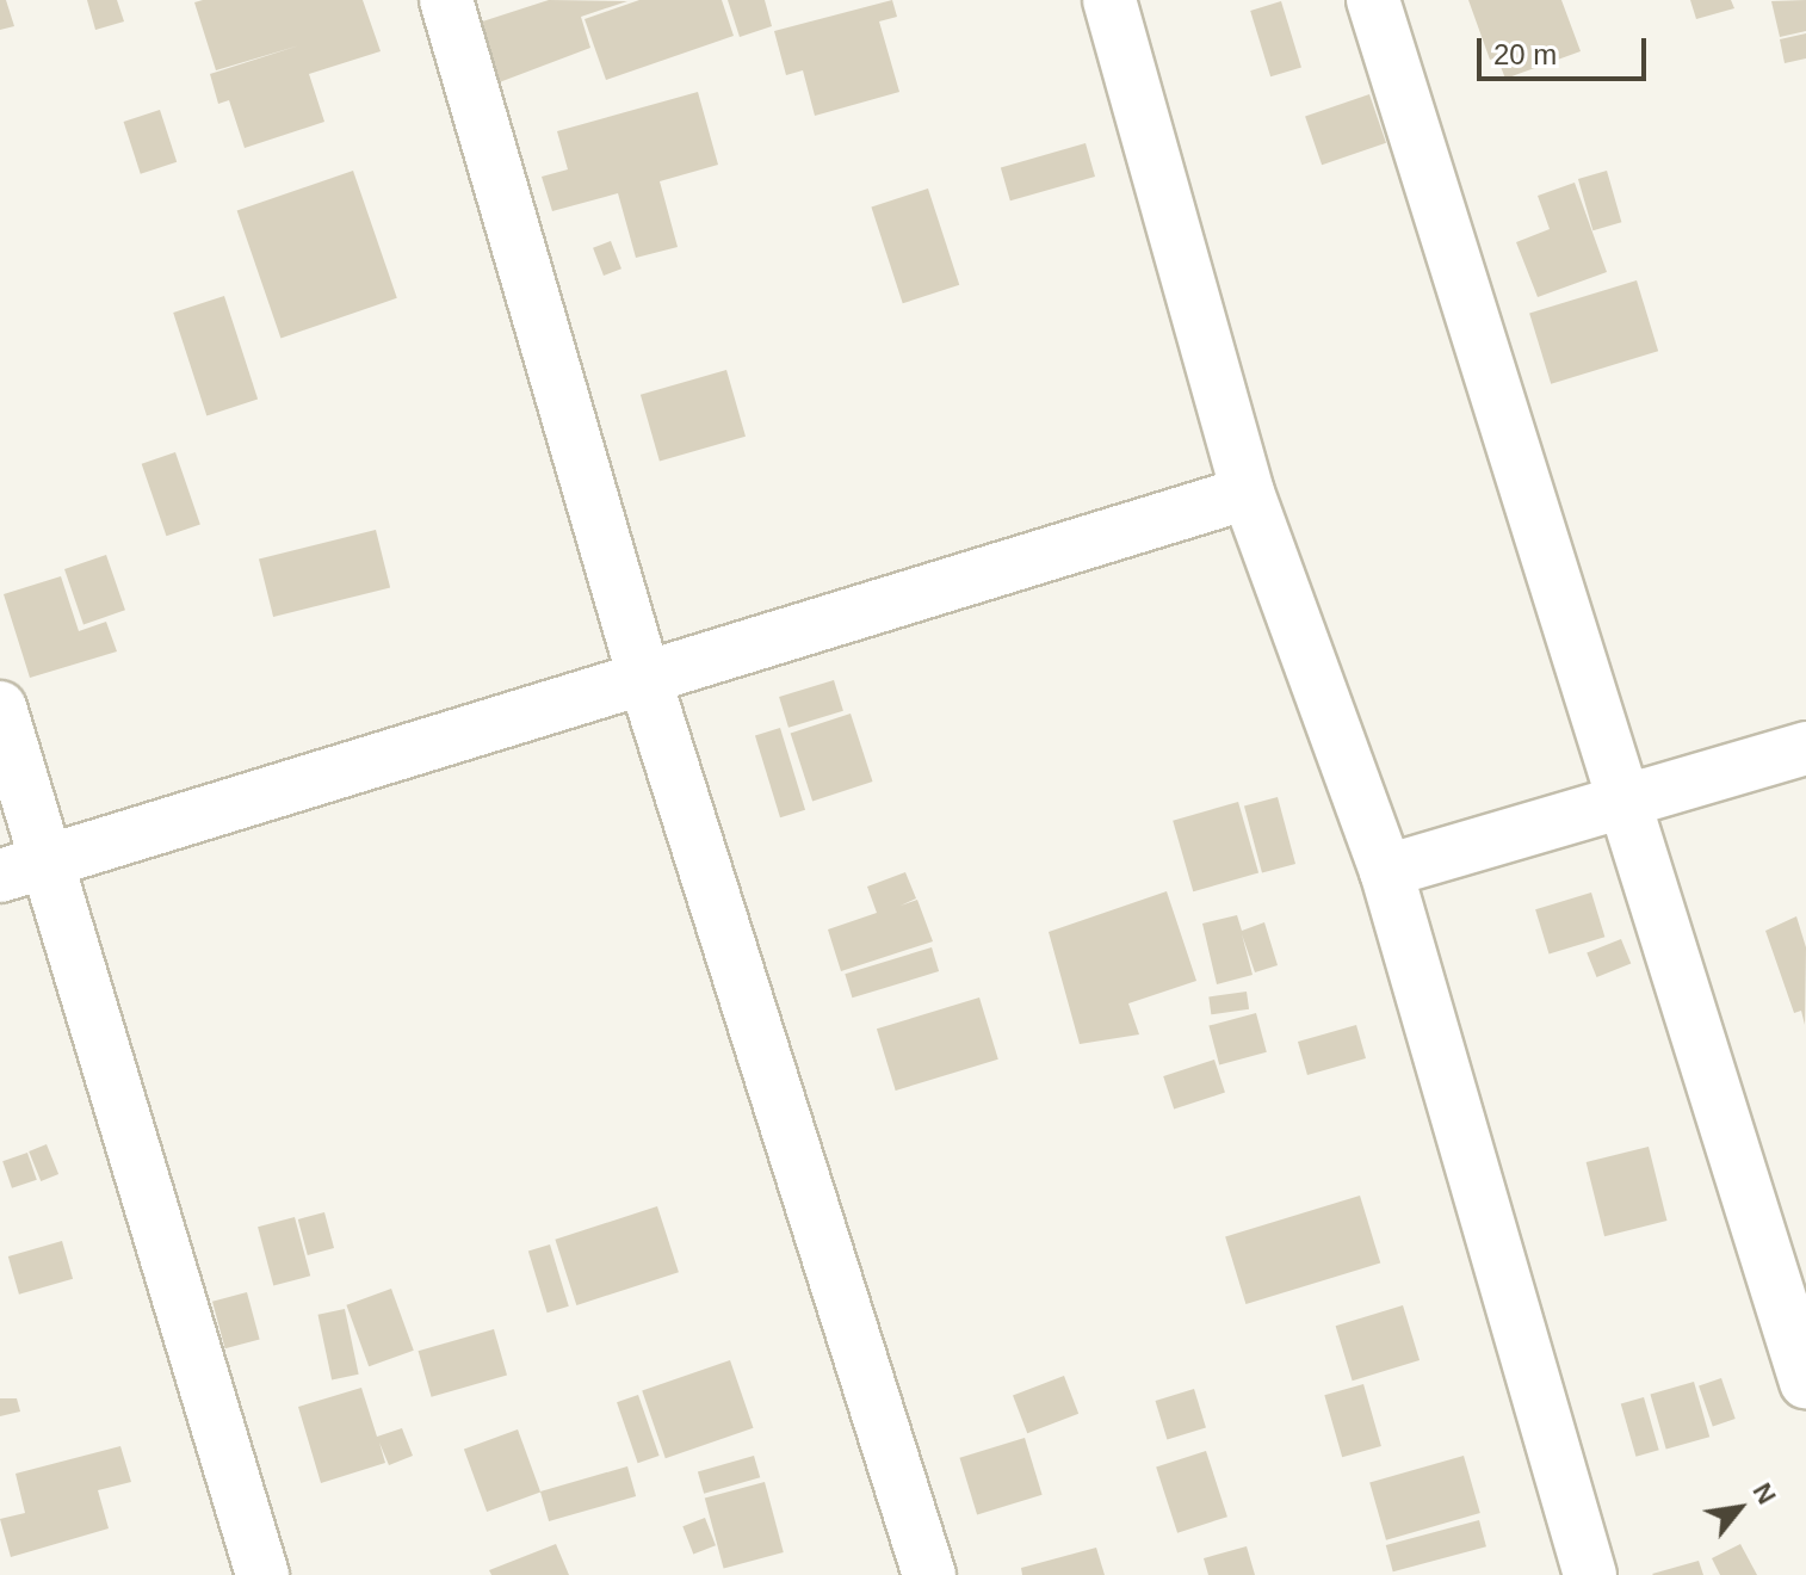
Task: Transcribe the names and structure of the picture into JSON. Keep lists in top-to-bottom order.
{
  "scale_bar": "20 m",
  "north": "top right"
}
